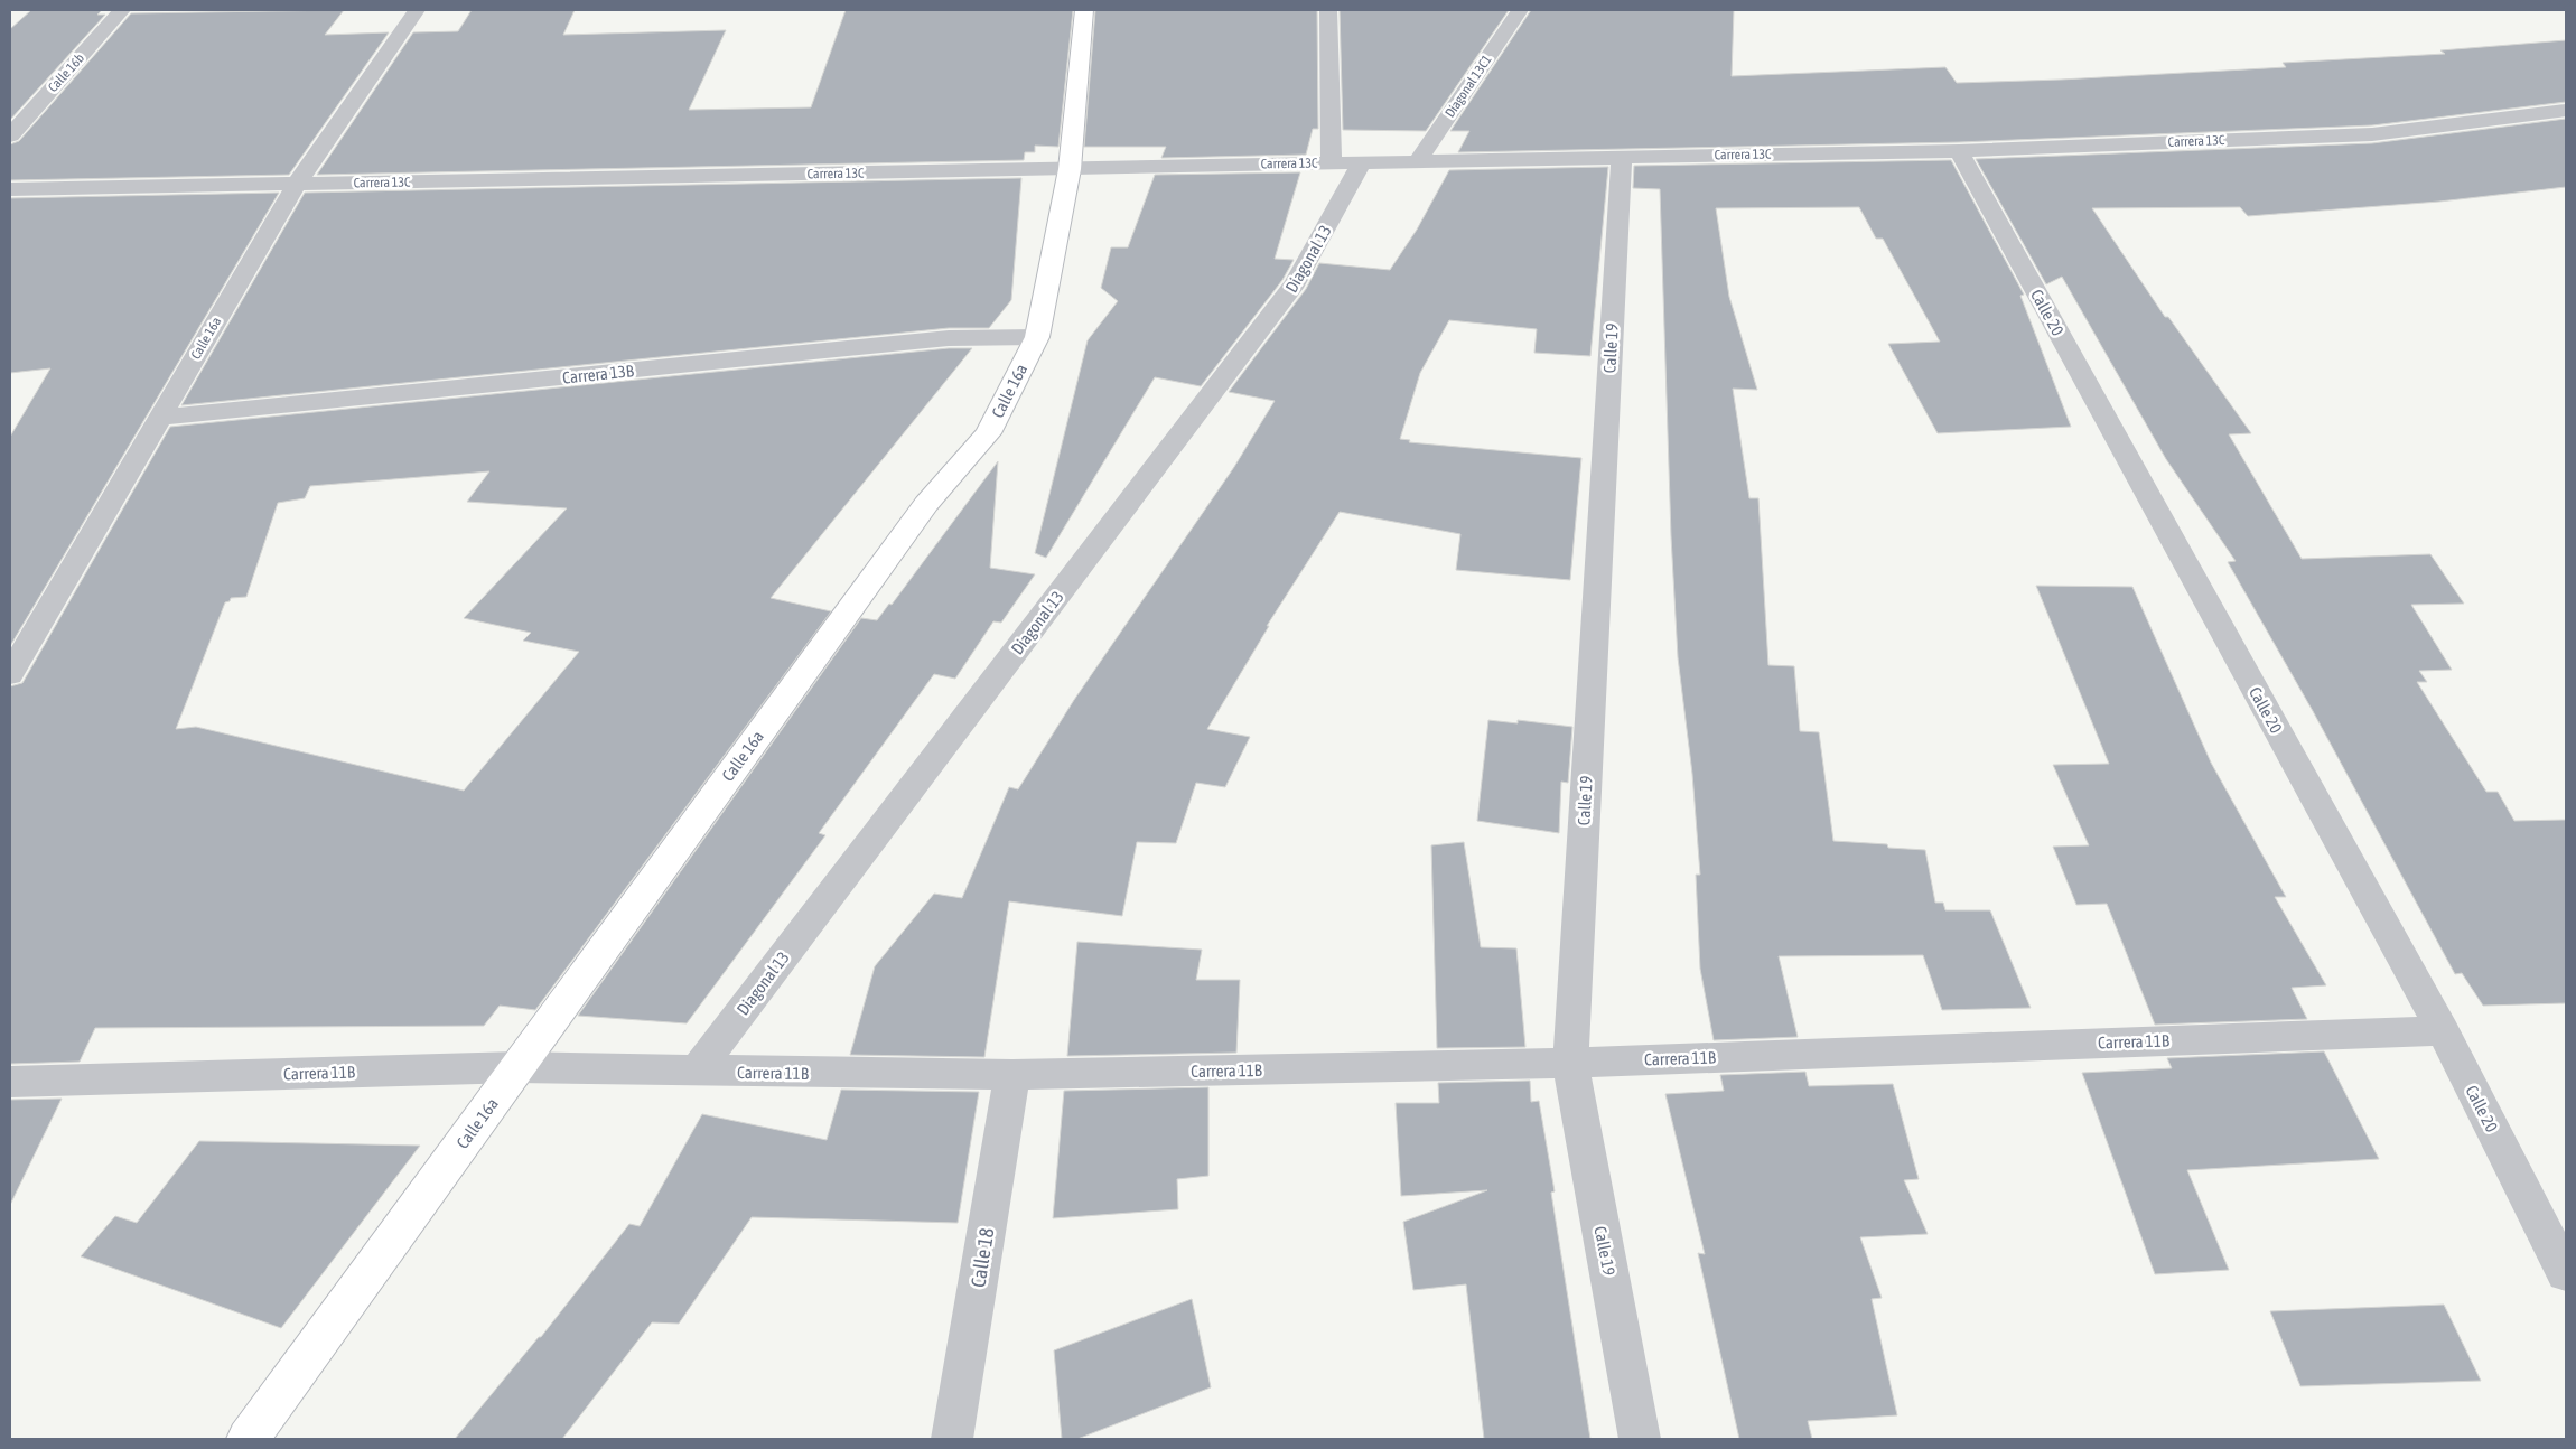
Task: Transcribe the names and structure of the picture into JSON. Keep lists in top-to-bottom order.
{
  "streets": {
    "main road": ["Calle 16a"],
    "street": [
      "Calle 16b",
      "Diagonal 13C1",
      "Carrera 13C",
      "Diagonal 13",
      "Calle 20",
      "Calle 19",
      "Carrera 13B",
      "Carrera 11B",
      "Calle 18"
    ]
  },
  "crossings": [
    ["Diagonal 13C1", "Carrera 13C"],
    ["Carrera 13C", "Diagonal 13"],
    ["Carrera 13C", "Calle 20"],
    ["Carrera 13C", "Calle 16a"],
    ["Carrera 13C", "Calle 19"],
    ["Diagonal 13", "Carrera 11B"],
    ["Calle 20", "Carrera 11B"],
    ["Calle 16a", "Carrera 13B"],
    ["Calle 16a", "Carrera 11B"],
    ["Calle 19", "Carrera 11B"],
    ["Carrera 11B", "Calle 18"]
  ]
}
